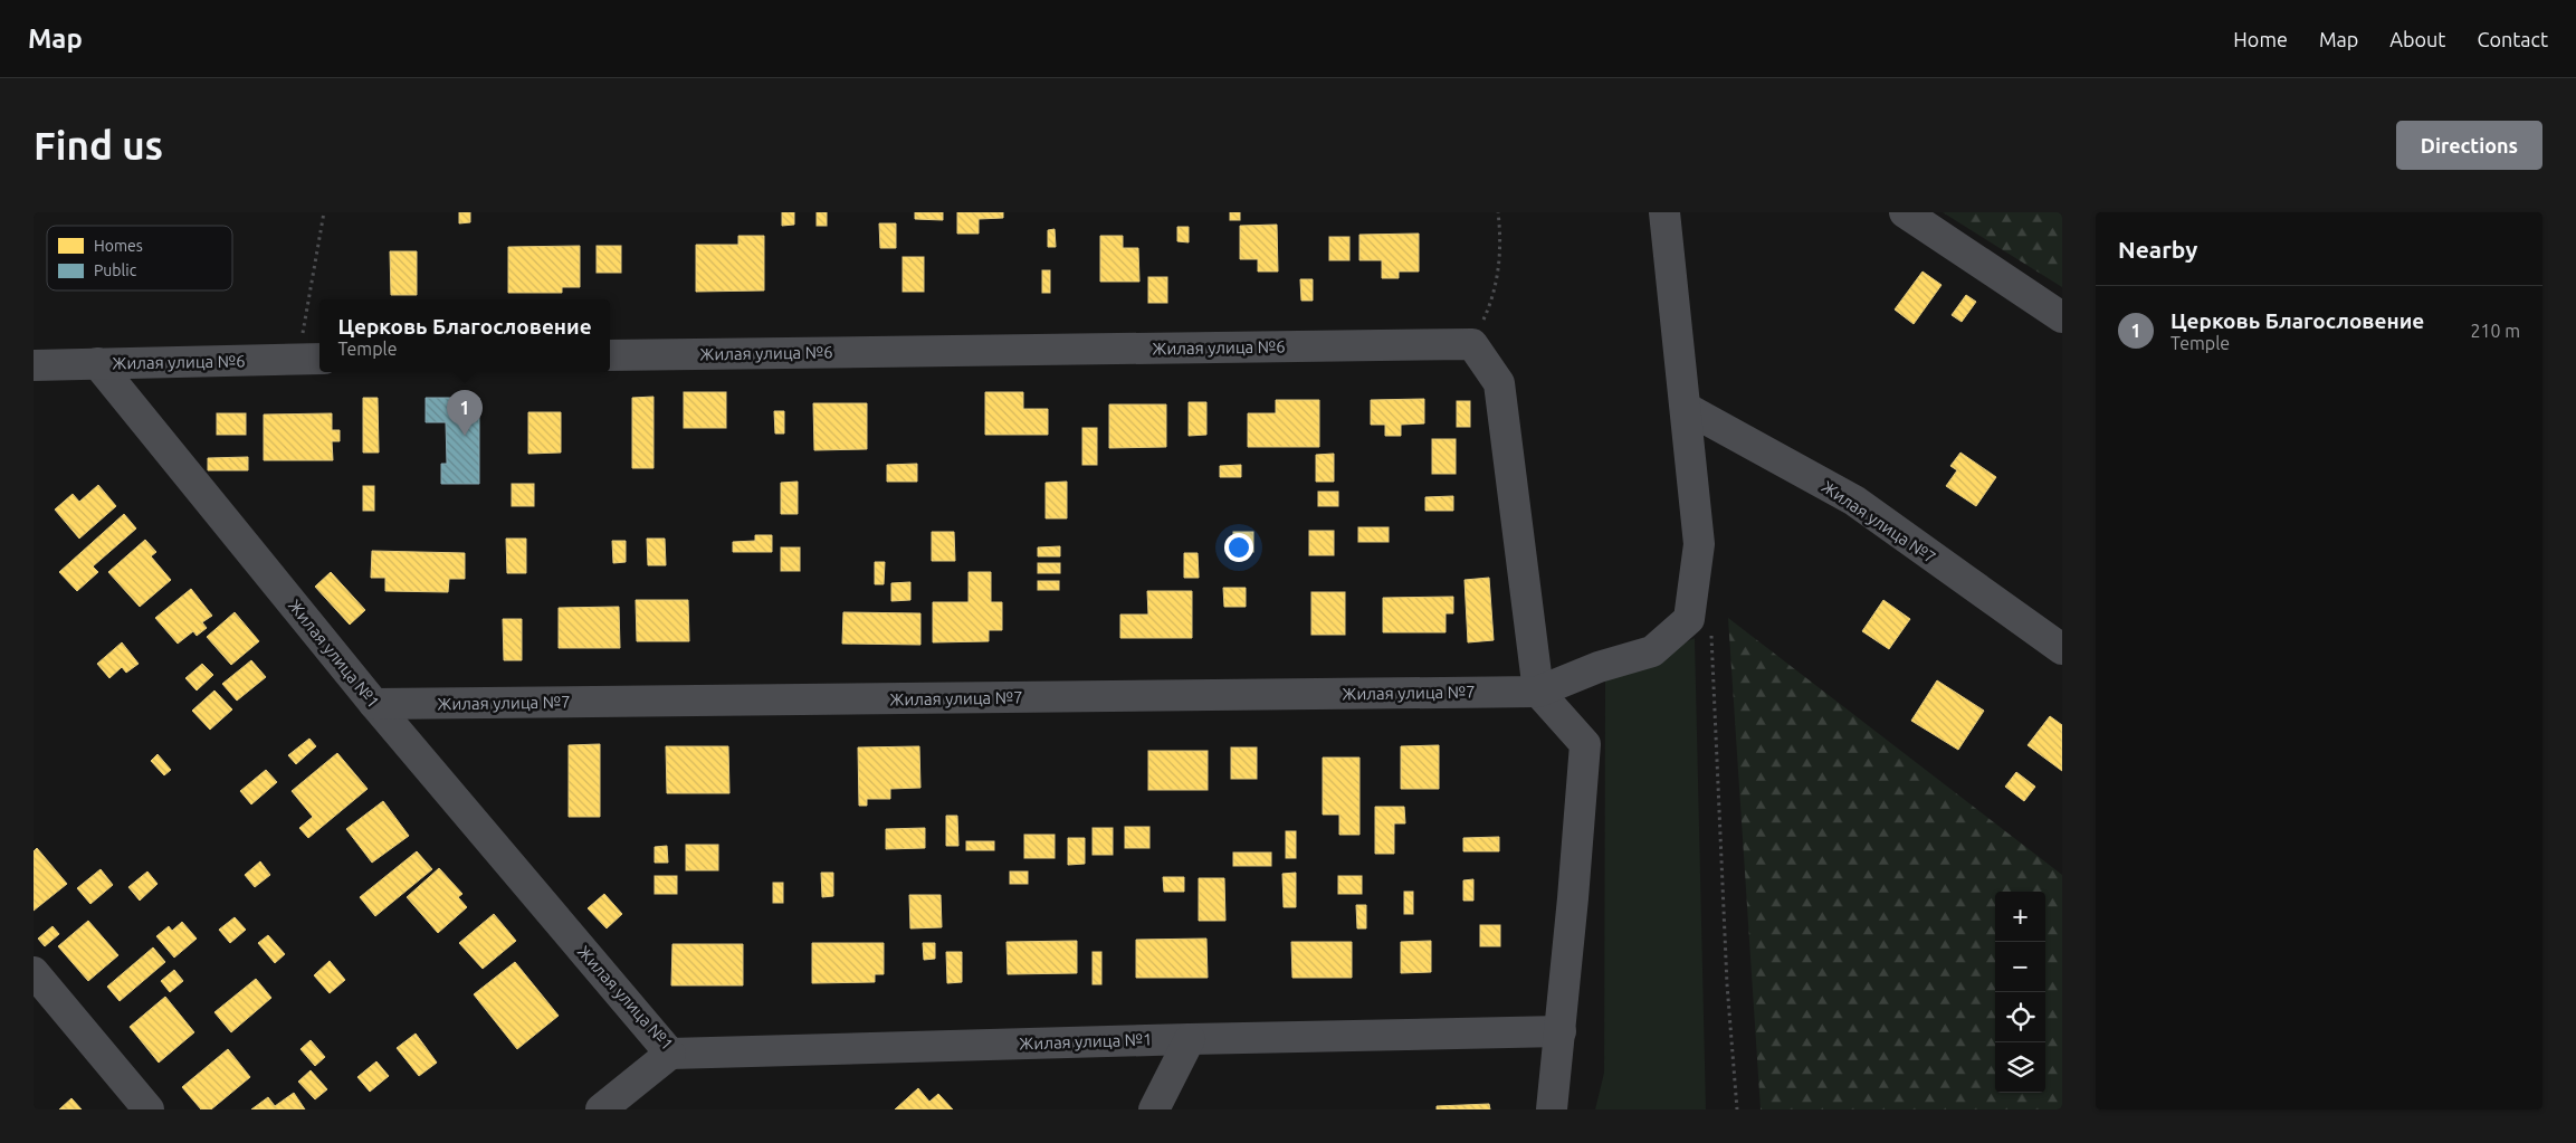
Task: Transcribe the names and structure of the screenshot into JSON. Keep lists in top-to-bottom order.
{
  "streets": {
    "street": ["Жилая улица №6", "Жилая улица №7", "Жилая улица №1"]
  },
  "crossings": [
    ["Жилая улица №6", "Жилая улица №1"],
    ["Жилая улица №7", "Жилая улица №1"]
  ],
  "legend": ["Homes", "Public"],
  "page": {
    "header": "Map",
    "nav": [
      "Home",
      "Map",
      "About",
      "Contact"
    ],
    "buttons": "Directions",
    "title": "Find us",
    "heading": "Nearby",
    "list": [
      {
        "mark": "1",
        "name": "Церковь Благословение",
        "note": "Temple",
        "value": "210 m"
      }
    ],
    "popup": ["Церковь Благословение", "Temple"],
    "pins": "1",
    "map_buttons": ["+", "−"]
  }
}
